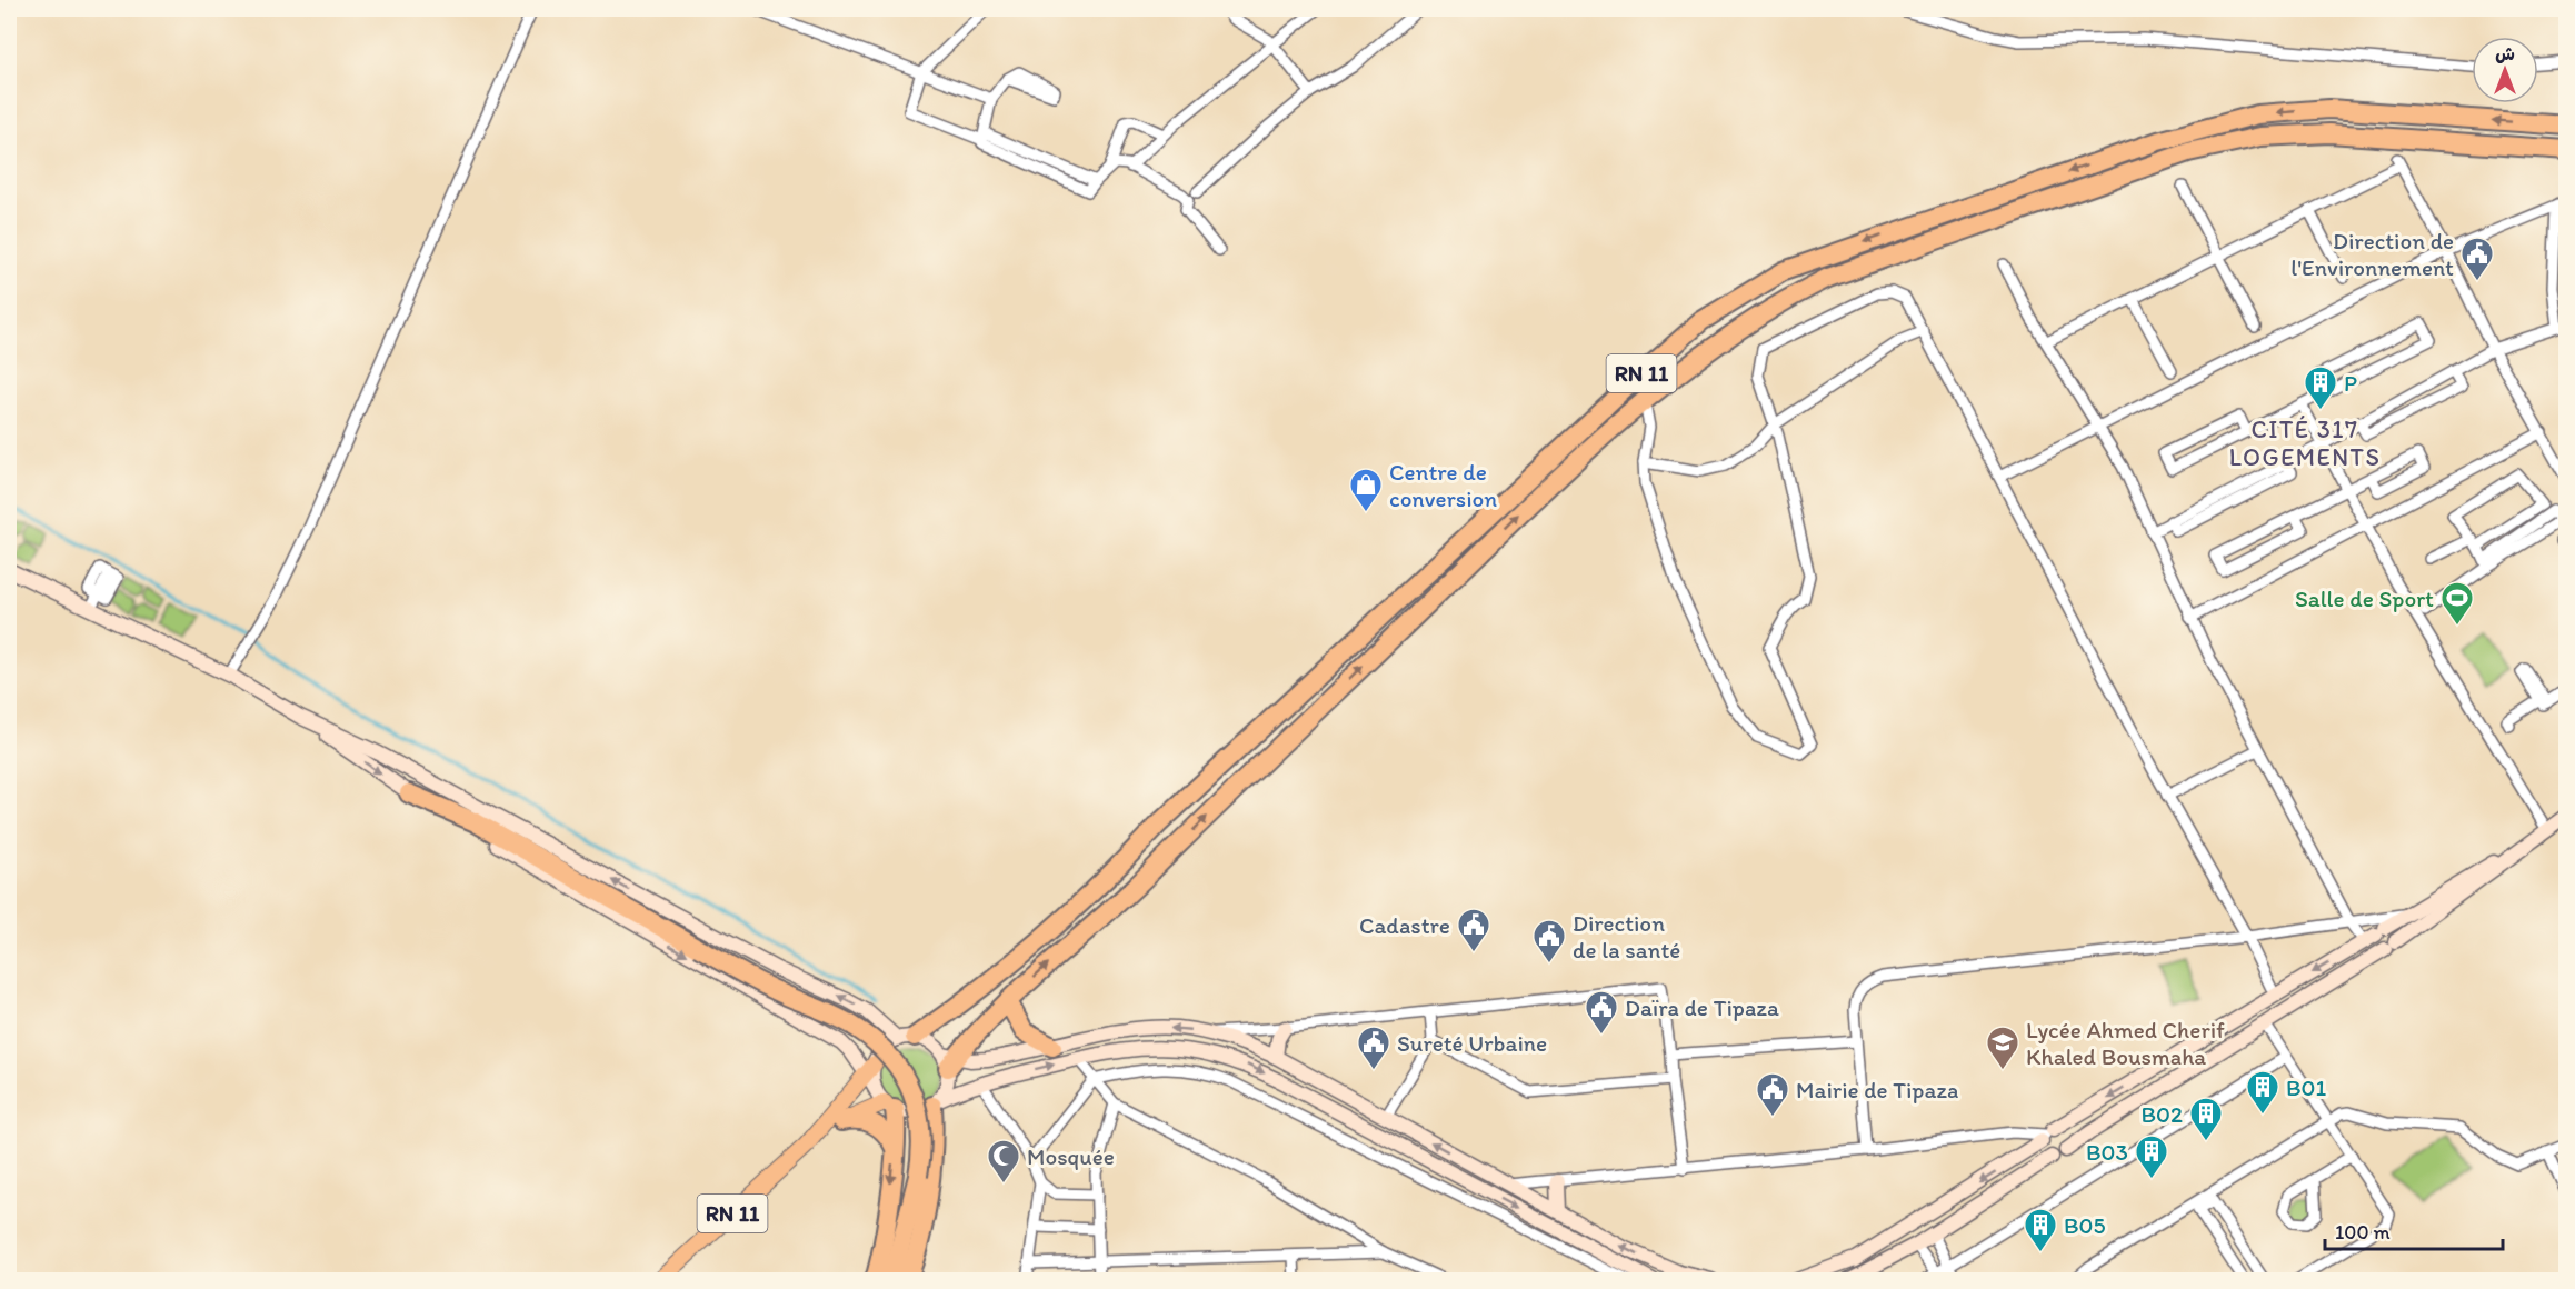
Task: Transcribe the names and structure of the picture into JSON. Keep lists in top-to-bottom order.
{
  "streets": {
    "highway": ["RN 11"]
  },
  "districts": ["CITÉ 317 LOGEMENTS"],
  "places": {
    "public building": [
      "Direction de l'Environnement",
      "Cadastre",
      "Direction de la santé",
      "Daïra de Tipaza",
      "Sureté Urbaine",
      "Mairie de Tipaza"
    ],
    "building": [
      "P",
      "B01",
      "B02",
      "B03",
      "B05"
    ],
    "shop": ["Centre de conversion"],
    "sports": ["Salle de Sport"],
    "school or university": ["Lycée Ahmed Cherif Khaled Bousmaha"],
    "mosque": ["Mosquée"]
  },
  "scale_bar": "100 m",
  "north": "top"
}
